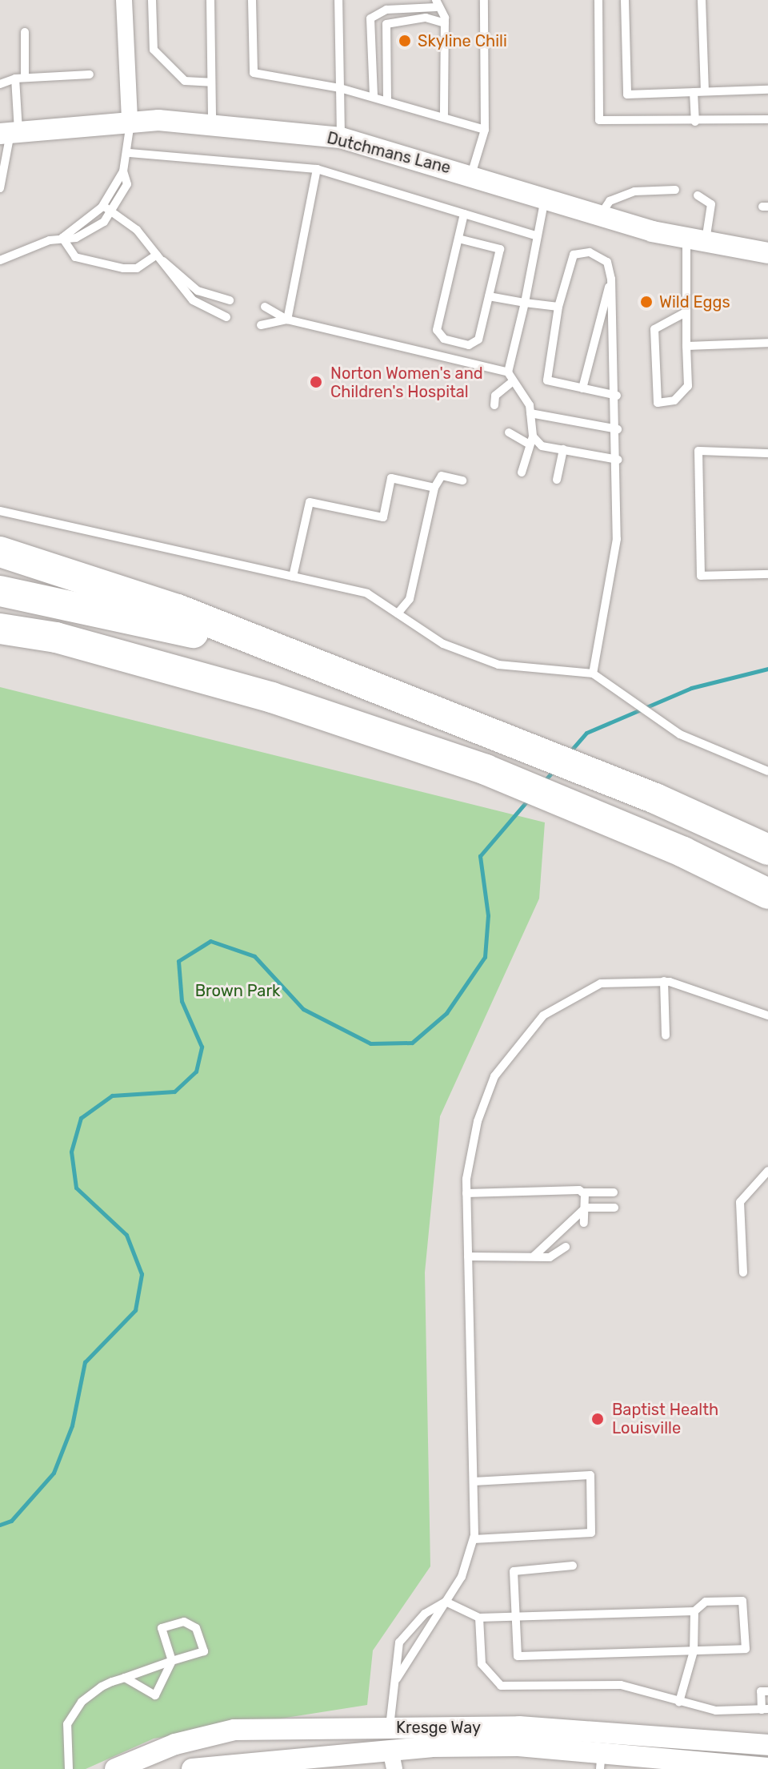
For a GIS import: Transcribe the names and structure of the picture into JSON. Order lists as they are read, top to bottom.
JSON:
{
  "streets": {
    "street": ["Dutchmans Lane", "Kresge Way"]
  },
  "parks": ["Brown Park"],
  "places": [
    "Skyline Chili",
    "Wild Eggs",
    "Norton Women's and Children's Hospital",
    "Baptist Health Louisville"
  ]
}
